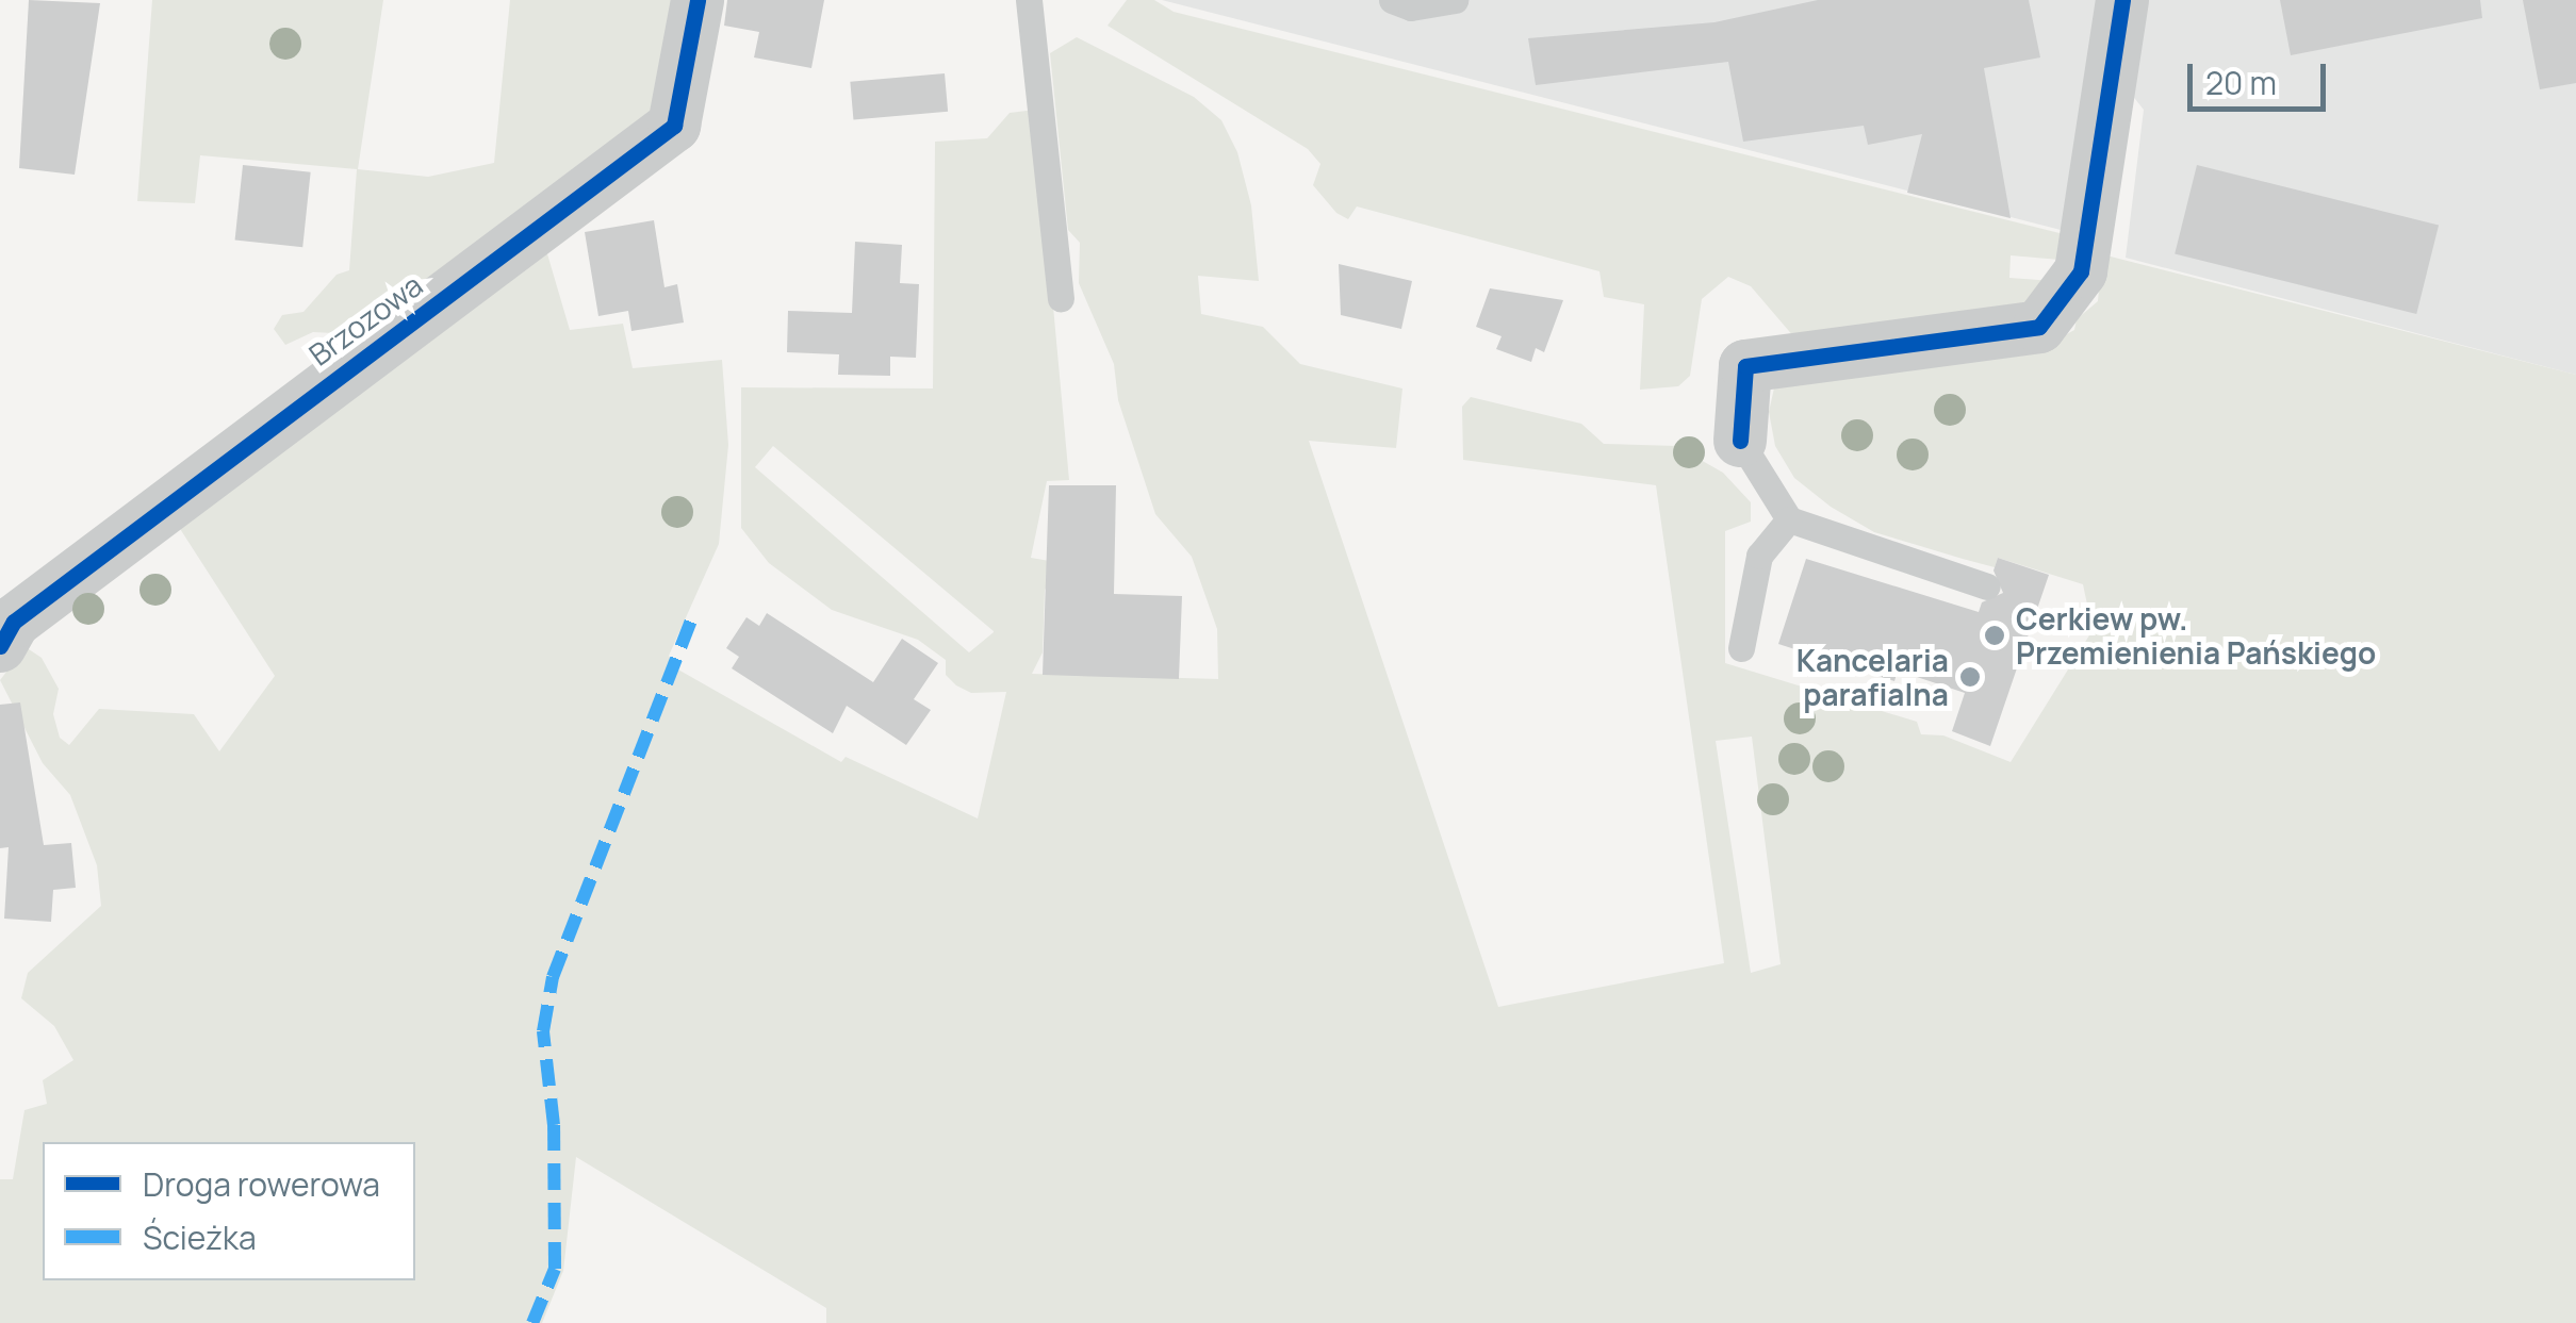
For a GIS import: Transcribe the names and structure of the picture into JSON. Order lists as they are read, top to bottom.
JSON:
{
  "streets": {
    "street": ["Brzozowa"]
  },
  "places": ["Cerkiew pw. Przemienienia Pańskiego", "Kancelaria parafialna"],
  "legend": ["Droga rowerowa", "Ścieżka"],
  "scale_bar": "20 m"
}
